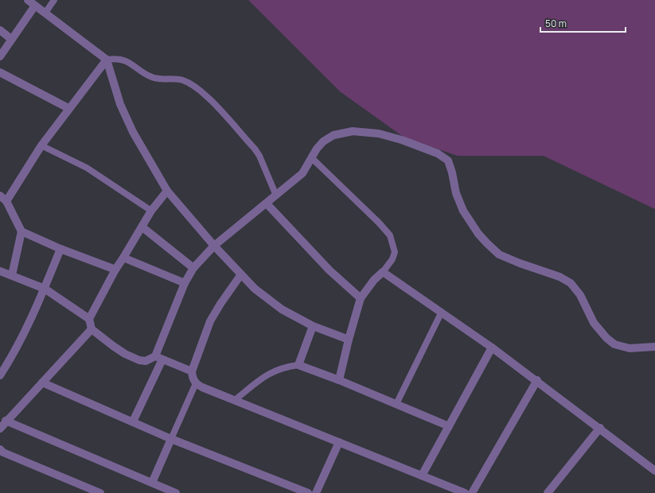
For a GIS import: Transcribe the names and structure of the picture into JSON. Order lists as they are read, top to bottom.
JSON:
{
  "scale_bar": "50 m"
}
